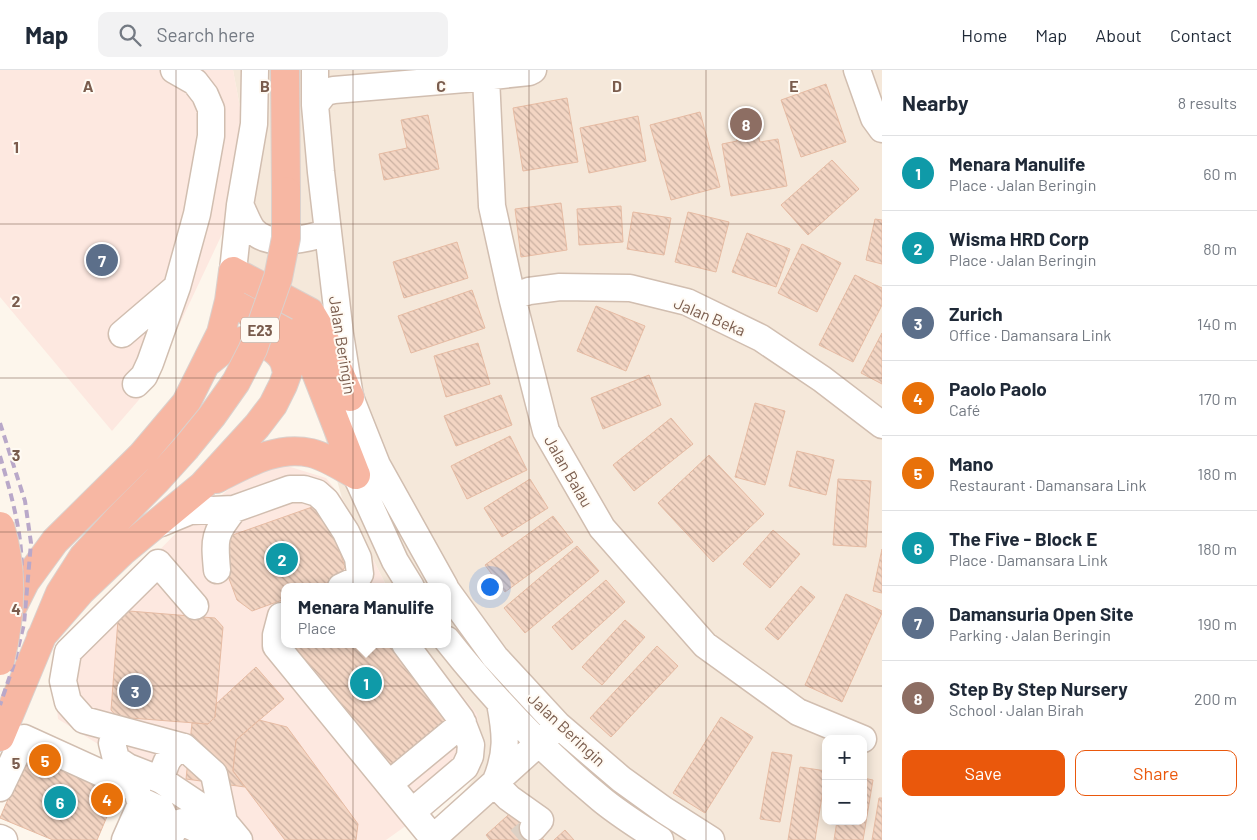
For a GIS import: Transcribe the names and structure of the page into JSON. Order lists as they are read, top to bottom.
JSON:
{
  "streets": {
    "highway": ["E23"],
    "street": ["Jalan Beka", "Jalan Beringin", "Jalan Balau"]
  },
  "crossings": [
    ["Jalan Beka", "Jalan Balau"]
  ],
  "page": {
    "header": "Map",
    "search": "Search here",
    "nav": [
      "Home",
      "Map",
      "About",
      "Contact"
    ],
    "heading": ["Nearby", "8 results"],
    "pins": [
      "8",
      "7",
      "2",
      "1",
      "3",
      "5",
      "4",
      "6"
    ],
    "list": [
      {
        "mark": "1",
        "name": "Menara Manulife",
        "note": "Place · Jalan Beringin",
        "value": "60 m"
      },
      {
        "mark": "2",
        "name": "Wisma HRD Corp",
        "note": "Place · Jalan Beringin",
        "value": "80 m"
      },
      {
        "mark": "3",
        "name": "Zurich",
        "note": "Office · Damansara Link",
        "value": "140 m"
      },
      {
        "mark": "4",
        "name": "Paolo Paolo",
        "note": "Café",
        "value": "170 m"
      },
      {
        "mark": "5",
        "name": "Mano",
        "note": "Restaurant · Damansara Link",
        "value": "180 m"
      },
      {
        "mark": "6",
        "name": "The Five - Block E",
        "note": "Place · Damansara Link",
        "value": "180 m"
      },
      {
        "mark": "7",
        "name": "Damansuria Open Site",
        "note": "Parking · Jalan Beringin",
        "value": "190 m"
      },
      {
        "mark": "8",
        "name": "Step By Step Nursery",
        "note": "School · Jalan Birah",
        "value": "200 m"
      }
    ],
    "popup": ["Menara Manulife", "Place"],
    "map_buttons": ["+", "−"],
    "buttons": ["Save", "Share"]
  },
  "grid": {
    "columns": [
      "A",
      "B",
      "C",
      "D",
      "E"
    ],
    "rows": [
      "1",
      "2",
      "3",
      "4",
      "5"
    ]
  }
}
